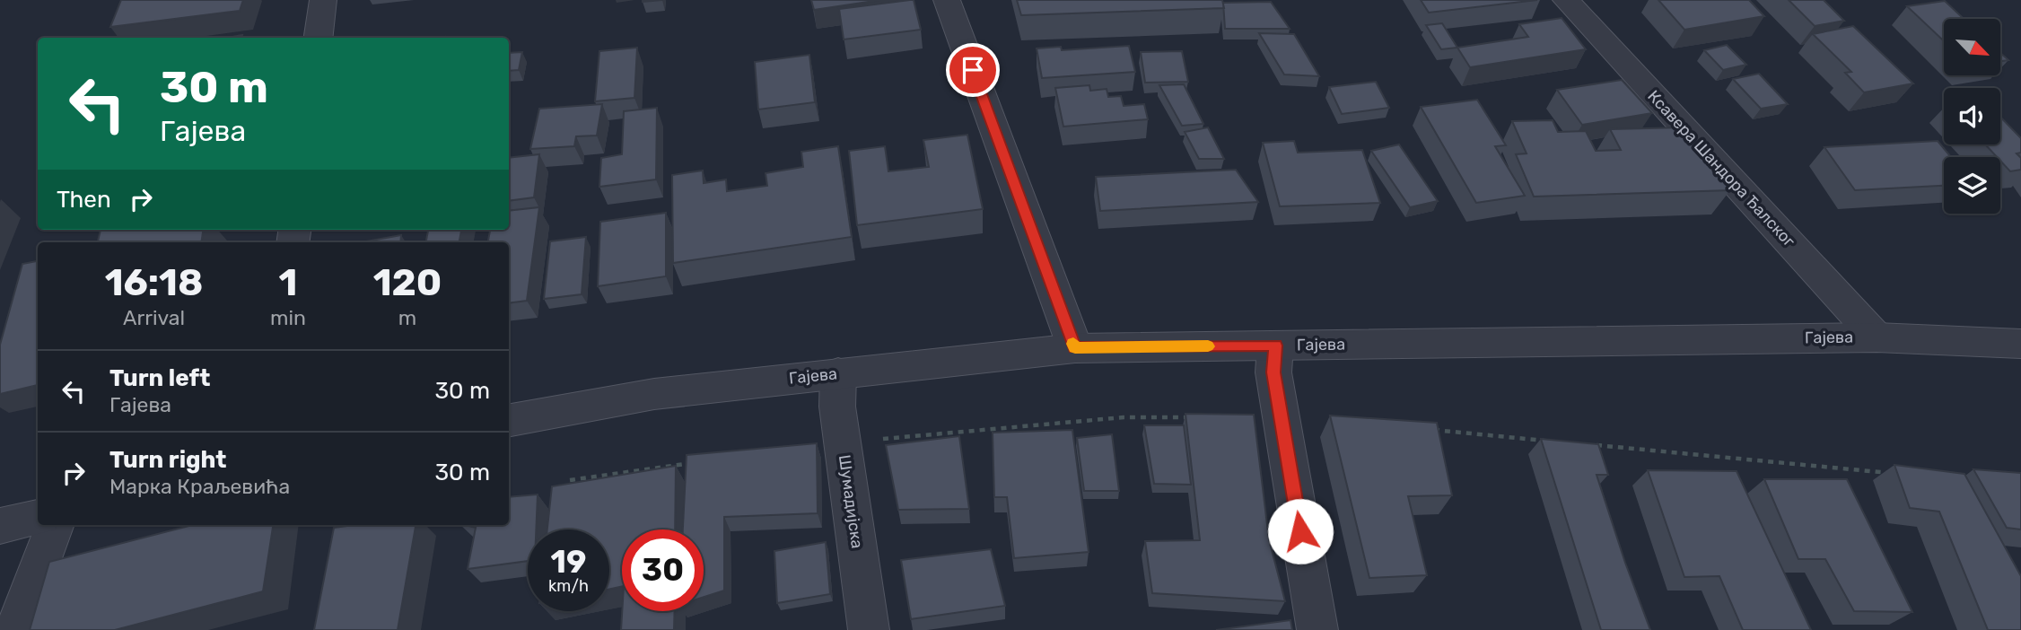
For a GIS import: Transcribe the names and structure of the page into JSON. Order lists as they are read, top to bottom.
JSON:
{
  "streets": {
    "street": ["Ксавера Шандора Ђалског", "Гајева", "Шумадијска"]
  },
  "crossings": [
    ["Ксавера Шандора Ђалског", "Гајева"],
    ["Гајева", "Шумадијска"]
  ],
  "north": "bottom right",
  "page": {
    "turn": ["30 m", "Гајева"],
    "then": "Then",
    "eta": [
      "16:18",
      "Arrival",
      "1",
      "min",
      "120",
      "m"
    ],
    "list": [
      {
        "name": "Turn left",
        "note": "Гајева",
        "value": "30 m"
      },
      {
        "name": "Turn right",
        "note": "Марка Краљевића",
        "value": "30 m"
      }
    ],
    "speed": "19 km/h",
    "limit": "30"
  }
}
